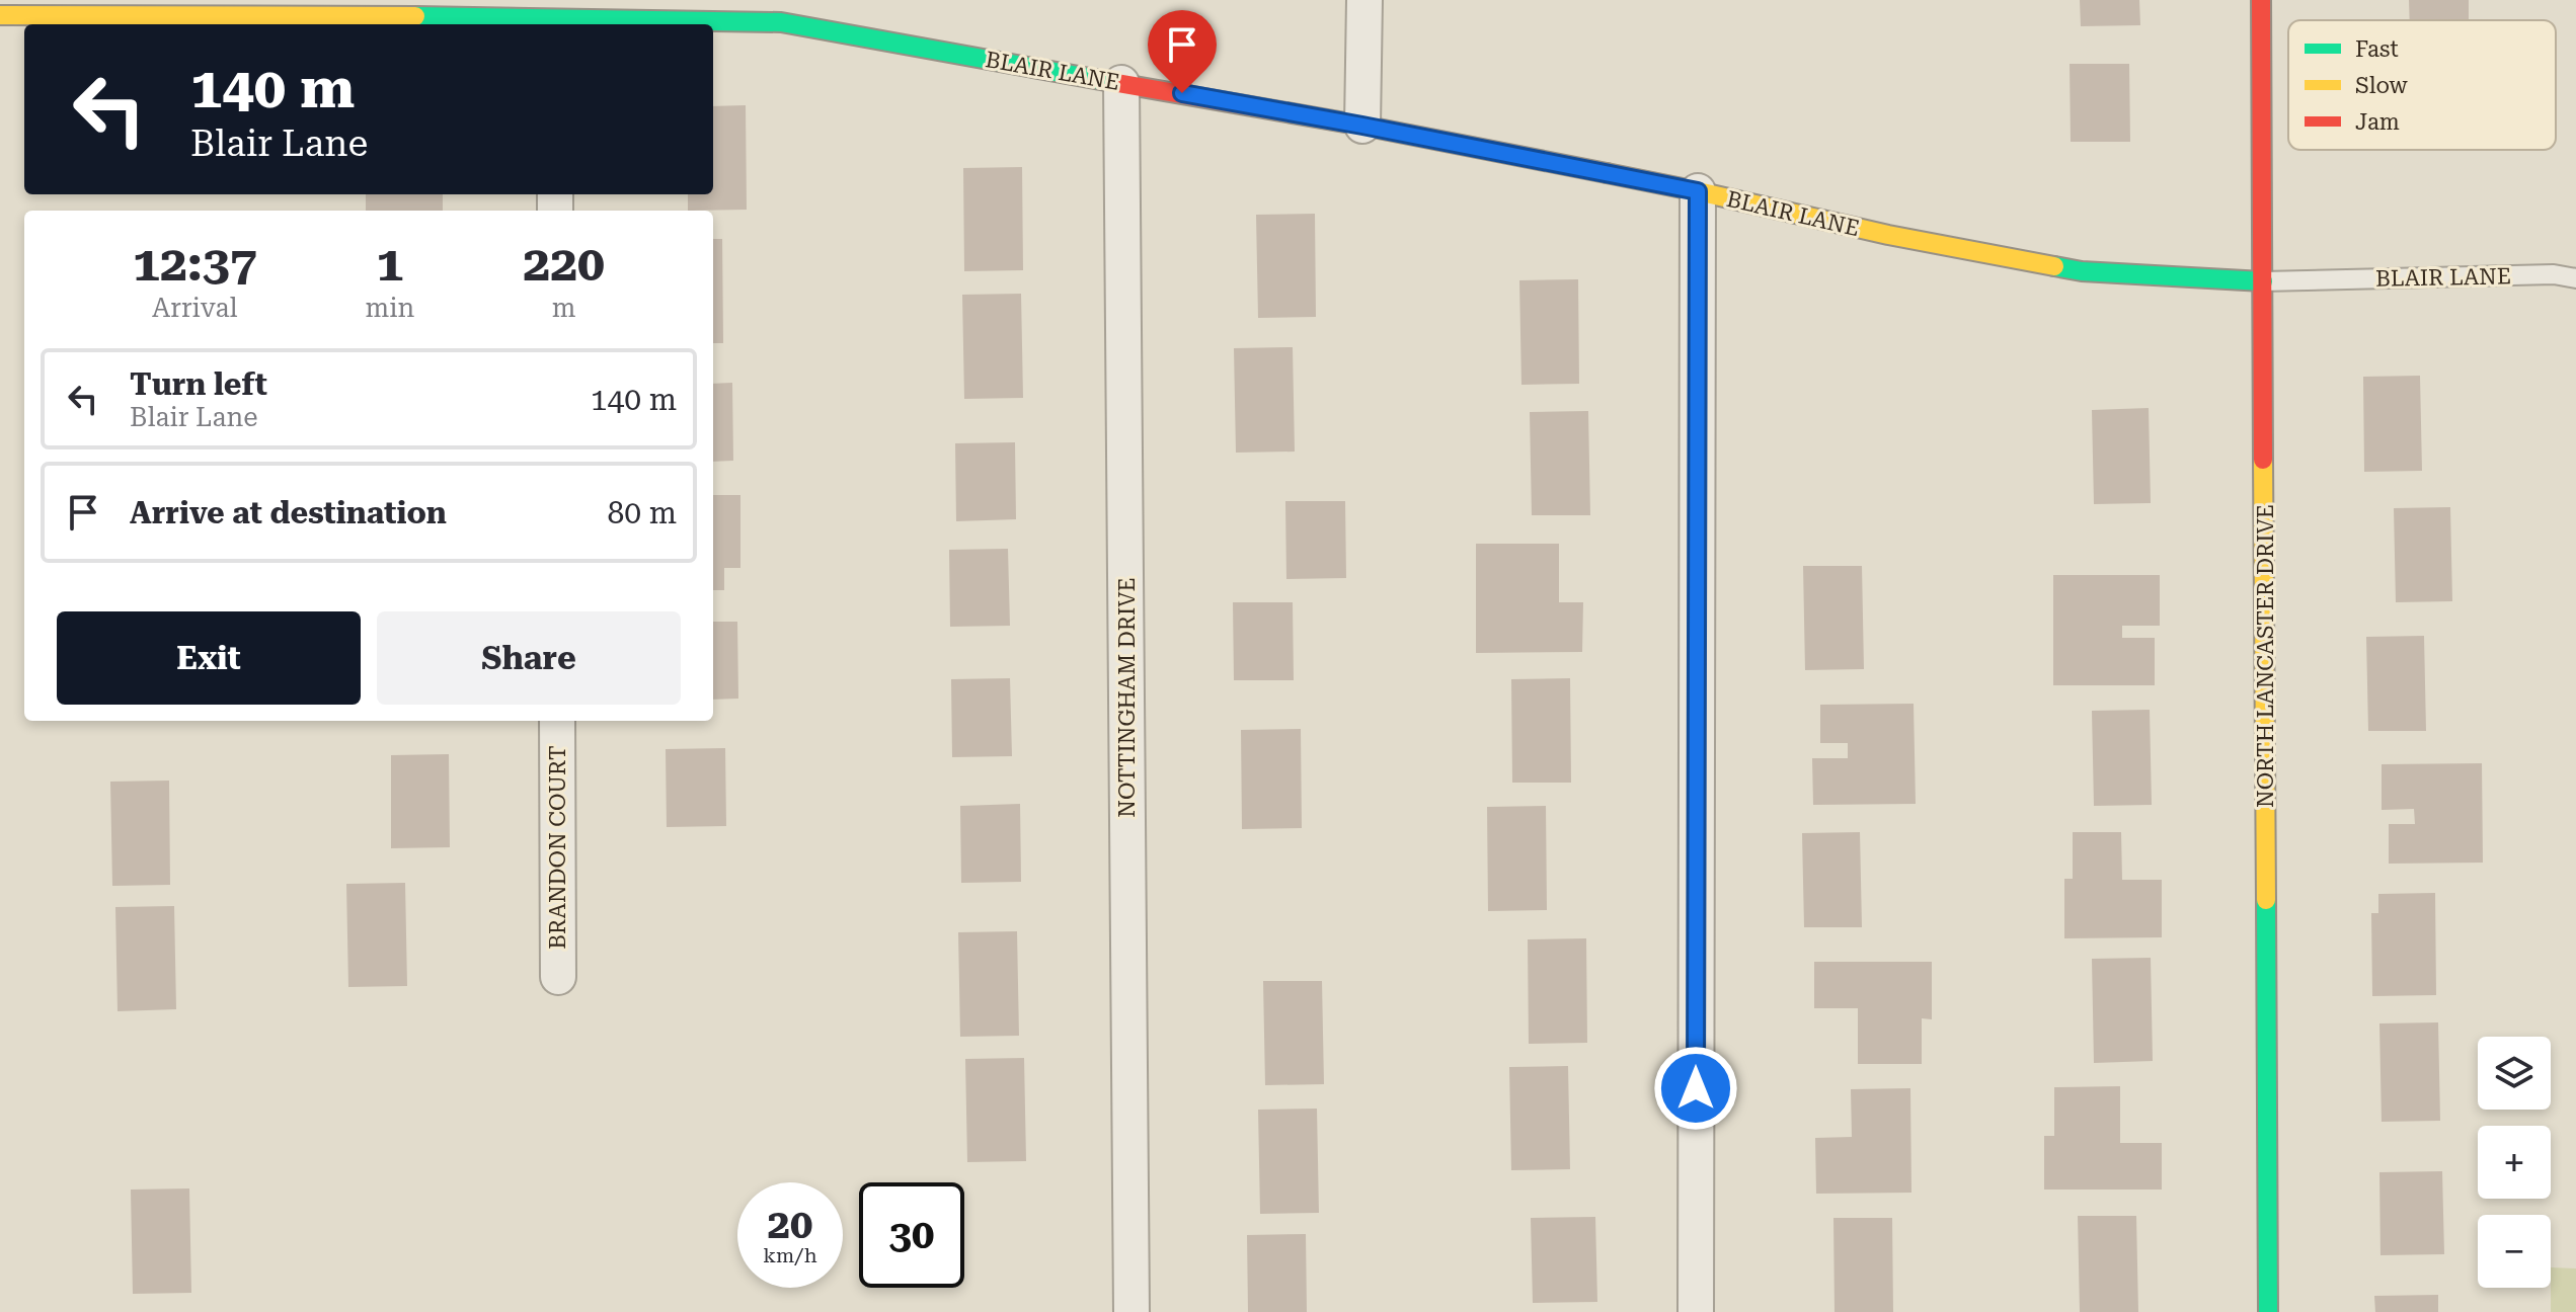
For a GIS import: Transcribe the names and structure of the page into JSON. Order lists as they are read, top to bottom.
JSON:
{
  "streets": {
    "street": [
      "BLAIR LANE",
      "NORTH LANCASTER DRIVE",
      "NOTTINGHAM DRIVE",
      "BRANDON COURT"
    ]
  },
  "crossings": [
    ["BLAIR LANE", "NORTH LANCASTER DRIVE"],
    ["BLAIR LANE", "NOTTINGHAM DRIVE"]
  ],
  "legend": ["Fast", "Slow", "Jam"],
  "page": {
    "turn": ["140 m", "Blair Lane"],
    "eta": [
      "12:37",
      "Arrival",
      "1",
      "min",
      "220",
      "m"
    ],
    "list": [
      {
        "name": "Turn left",
        "note": "Blair Lane",
        "value": "140 m"
      },
      {
        "name": "Arrive at destination",
        "value": "80 m"
      }
    ],
    "buttons": ["Exit", "Share"],
    "map_buttons": ["+", "−"],
    "speed": "20 km/h",
    "limit": "30"
  }
}
